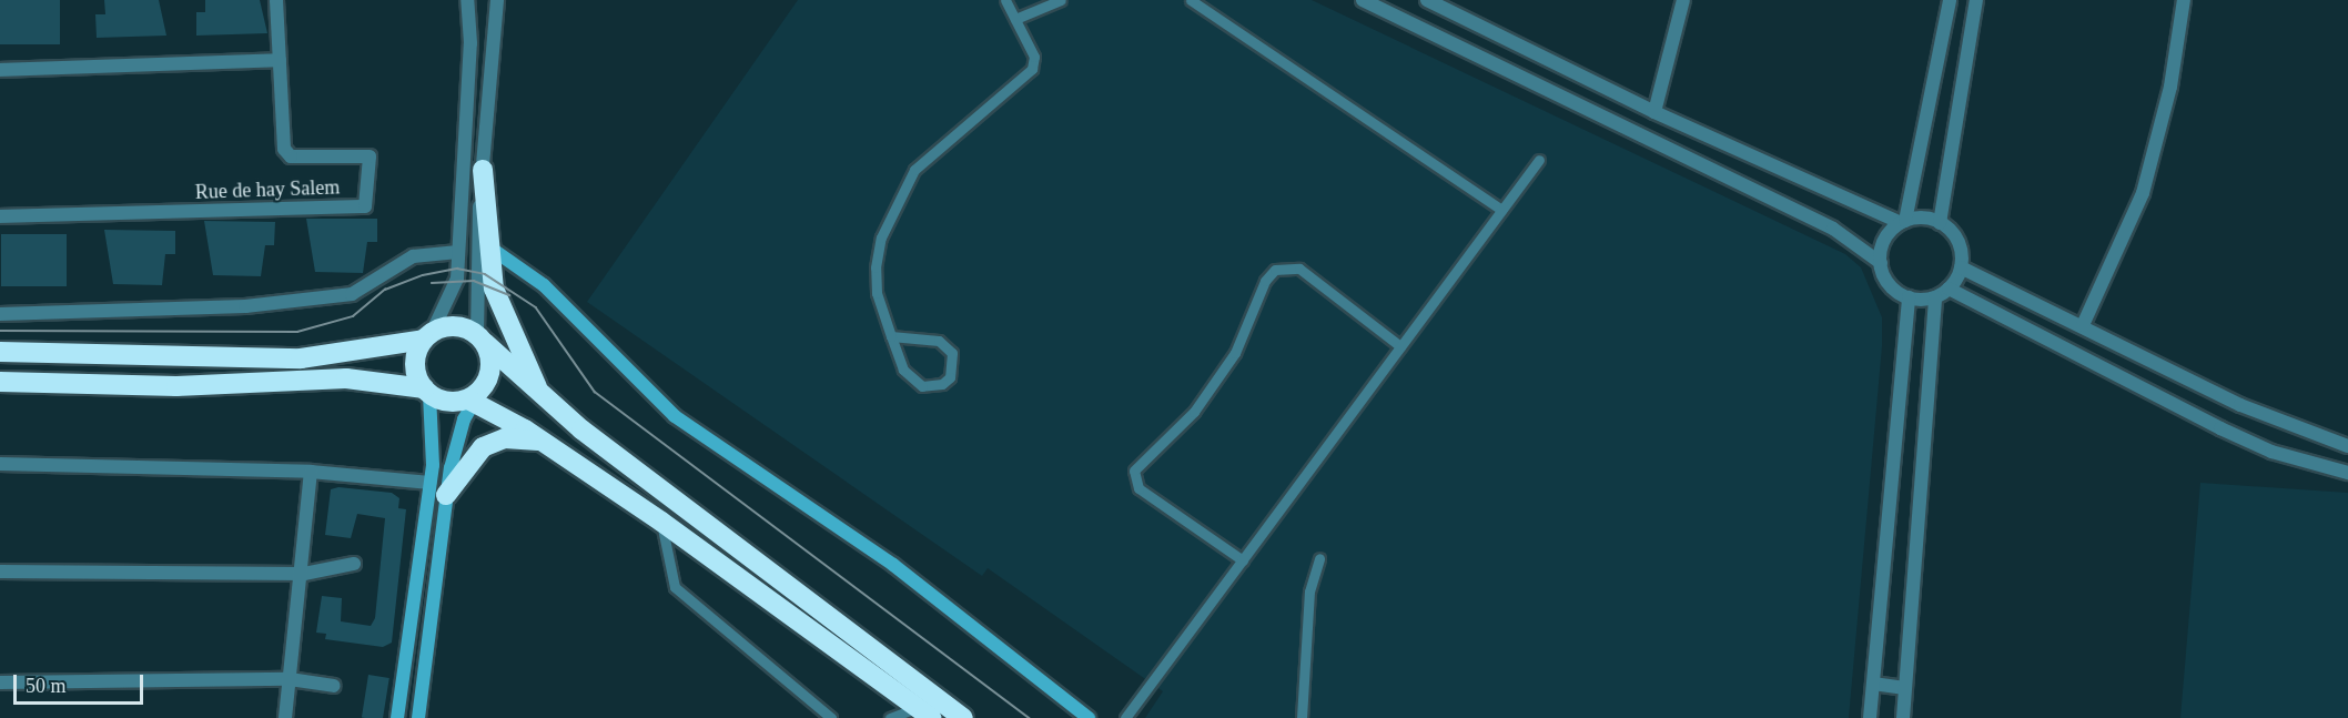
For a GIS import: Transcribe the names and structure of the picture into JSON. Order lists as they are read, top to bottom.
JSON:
{
  "streets": {
    "street": ["Rue de hay Salem"]
  },
  "scale_bar": "50 m"
}
